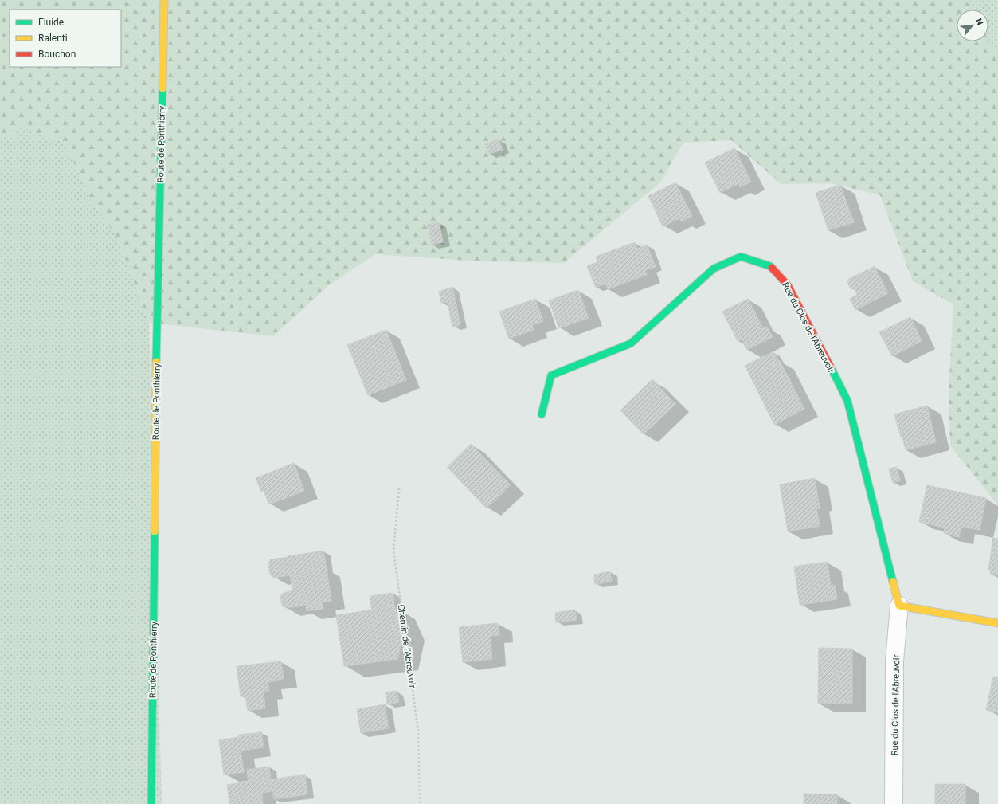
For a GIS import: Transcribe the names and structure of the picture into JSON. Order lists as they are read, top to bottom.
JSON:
{
  "streets": {
    "main road": ["Route de Ponthierry", "Rue du Clos de l'Abreuvoir"],
    "path": ["Chemin de l'Abreuvoir"]
  },
  "legend": ["Fluide", "Ralenti", "Bouchon"],
  "north": "top right"
}
